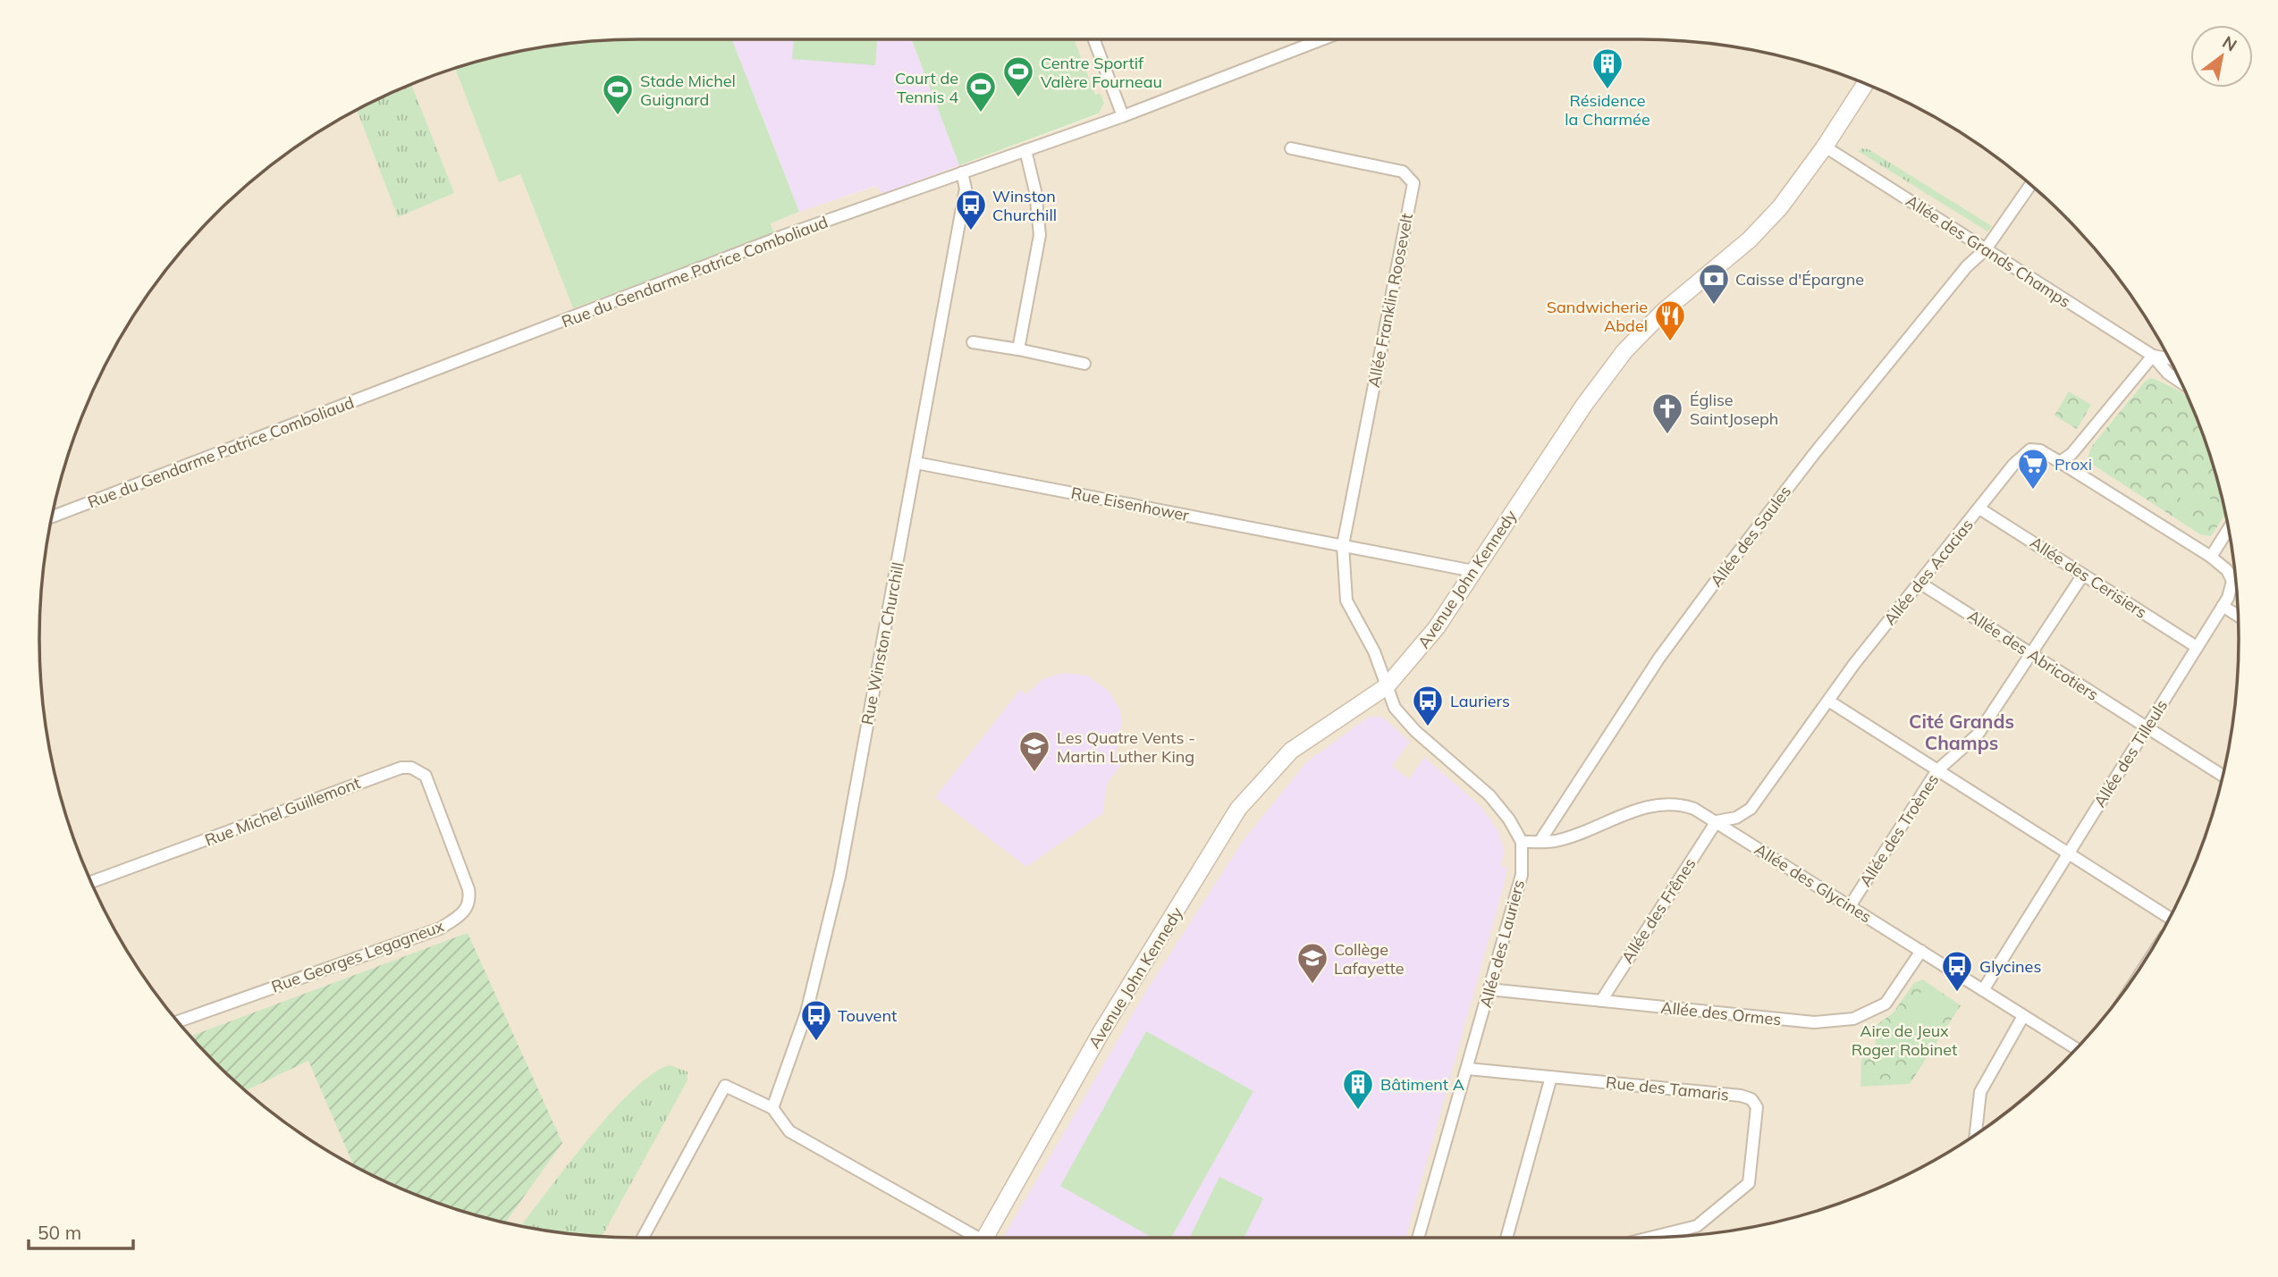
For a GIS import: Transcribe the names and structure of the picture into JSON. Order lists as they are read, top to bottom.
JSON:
{
  "streets": {
    "main road": ["Avenue John Kennedy"],
    "street": [
      "Allée des Grands Champs",
      "Rue du Gendarme Patrice Comboliaud",
      "Allée Franklin Roosevelt",
      "Rue Eisenhower",
      "Allée des Saules",
      "Allée des Acacias",
      "Allée des Cerisiers",
      "Rue Winston Churchill",
      "Allée des Abricotiers",
      "Allée des Tilleuls",
      "Rue Michel Guillemont",
      "Allée des Troènes",
      "Allée des Glycines",
      "Allée des Frênes",
      "Allée des Lauriers",
      "Rue Georges Legagneux",
      "Allée des Ormes",
      "Rue des Tamaris"
    ]
  },
  "crossings": [
    ["Allée des Grands Champs", "Allée des Saules"],
    ["Allée des Grands Champs", "Avenue John Kennedy"],
    ["Rue du Gendarme Patrice Comboliaud", "Rue Winston Churchill"],
    ["Allée Franklin Roosevelt", "Rue Eisenhower"],
    ["Rue Eisenhower", "Avenue John Kennedy"],
    ["Rue Eisenhower", "Rue Winston Churchill"],
    ["Allée des Saules", "Allée des Glycines"],
    ["Allée des Acacias", "Allée des Cerisiers"],
    ["Allée des Acacias", "Allée des Abricotiers"],
    ["Allée des Acacias", "Allée des Glycines"],
    ["Allée des Acacias", "Allée des Frênes"],
    ["Allée des Cerisiers", "Allée des Tilleuls"],
    ["Allée des Cerisiers", "Allée des Troènes"],
    ["Allée des Abricotiers", "Allée des Tilleuls"],
    ["Allée des Abricotiers", "Allée des Troènes"],
    ["Allée des Tilleuls", "Allée des Glycines"],
    ["Rue Michel Guillemont", "Rue Georges Legagneux"],
    ["Allée des Troènes", "Allée des Glycines"],
    ["Allée des Glycines", "Allée des Frênes"],
    ["Allée des Glycines", "Allée des Lauriers"],
    ["Allée des Glycines", "Allée des Ormes"],
    ["Allée des Frênes", "Allée des Ormes"],
    ["Allée des Lauriers", "Allée des Ormes"],
    ["Allée des Lauriers", "Rue des Tamaris"]
  ],
  "districts": ["Cité Grands Champs"],
  "parks": ["Aire de Jeux Roger Robinet"],
  "places": {
    "building": ["Résidence la Charmée", "Bâtiment A"],
    "sports": ["Centre Sportif Valère Fourneau", "Court de Tennis 4", "Stade Michel Guignard"],
    "bus stop": [
      "Winston Churchill",
      "Lauriers",
      "Glycines",
      "Touvent"
    ],
    "bank": ["Caisse d'Épargne"],
    "restaurant": ["Sandwicherie Abdel"],
    "church": ["Église SaintJoseph"],
    "supermarket": ["Proxi"],
    "school or university": ["Les Quatre Vents - Martin Luther King", "Collège Lafayette"]
  },
  "scale_bar": "50 m",
  "north": "top right"
}
